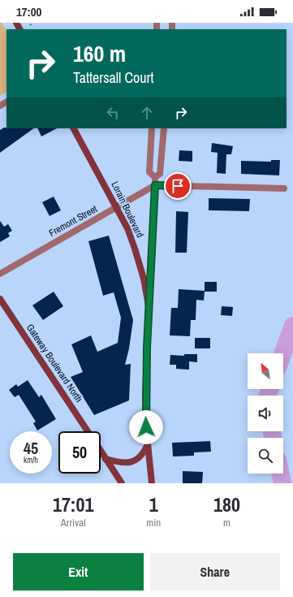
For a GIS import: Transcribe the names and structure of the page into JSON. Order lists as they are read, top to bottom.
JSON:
{
  "streets": {
    "main road": ["Lorain Boulevard", "Gateway Boulevard North"],
    "street": ["Fremont Street"]
  },
  "crossings": [
    ["Lorain Boulevard", "Fremont Street"]
  ],
  "north": "top left",
  "page": {
    "status": "17:00",
    "turn": ["160 m", "Tattersall Court"],
    "speed": "45 km/h",
    "limit": "50",
    "eta": [
      "17:01",
      "Arrival",
      "1",
      "min",
      "180",
      "m"
    ],
    "buttons": ["Exit", "Share"]
  }
}
